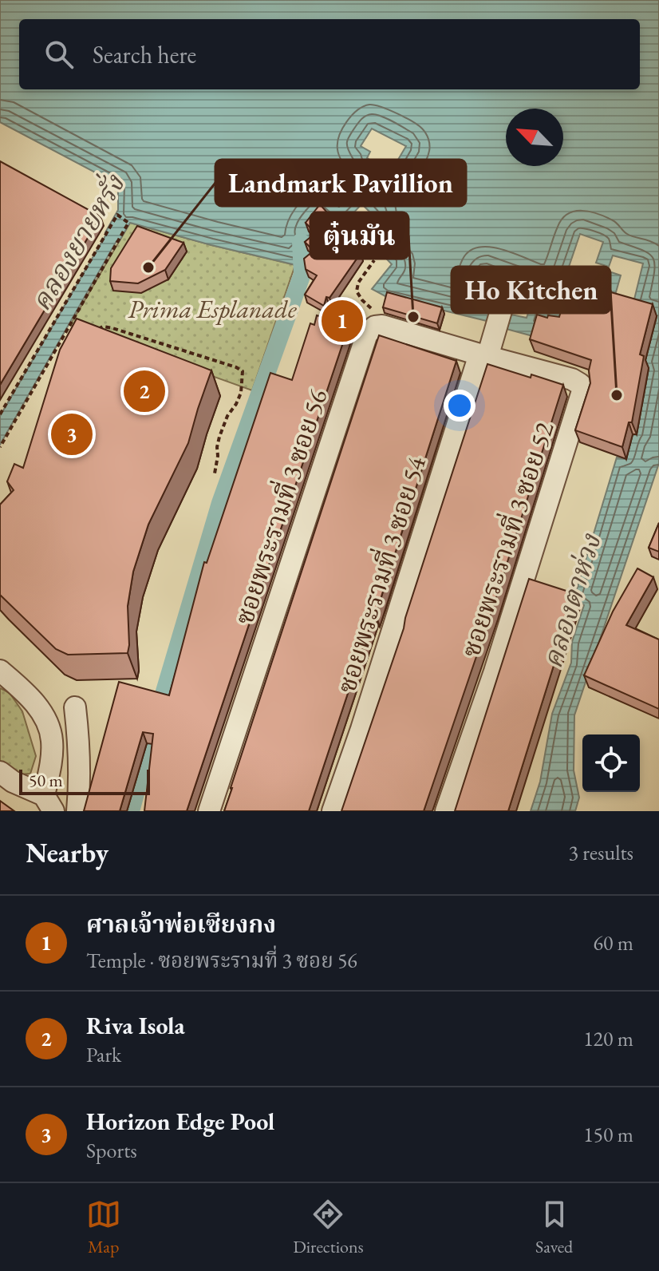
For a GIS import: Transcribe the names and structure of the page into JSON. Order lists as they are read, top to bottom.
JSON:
{
  "streets": {
    "street": ["ซอยพระรามที่ 3 ซอย 56", "ซอยพระรามที่ 3 ซอย 52", "ซอยพระรามที่ 3 ซอย 54"]
  },
  "crossings": [
    ["ซอยพระรามที่ 3 ซอย 52", "ซอยพระรามที่ 3 ซอย 54"]
  ],
  "water": ["คลองยายหรั่ง", "คลองตาห่วง"],
  "parks": ["Prima Esplanade"],
  "places": ["Landmark Pavillion", "ตุ๋นมัน", "Ho Kitchen"],
  "scale_bar": "50 m",
  "north": "top left",
  "page": {
    "search": "Search here",
    "pins": ["1", "2", "3"],
    "scale": "50 m",
    "heading": ["Nearby", "3 results"],
    "list": [
      {
        "mark": "1",
        "name": "ศาลเจ้าพ่อเซียงกง",
        "note": "Temple · ซอยพระรามที่ 3 ซอย 56",
        "value": "60 m"
      },
      {
        "mark": "2",
        "name": "Riva Isola",
        "note": "Park",
        "value": "120 m"
      },
      {
        "mark": "3",
        "name": "Horizon Edge Pool",
        "note": "Sports",
        "value": "150 m"
      }
    ],
    "nav": ["Map", "Directions", "Saved"]
  }
}
